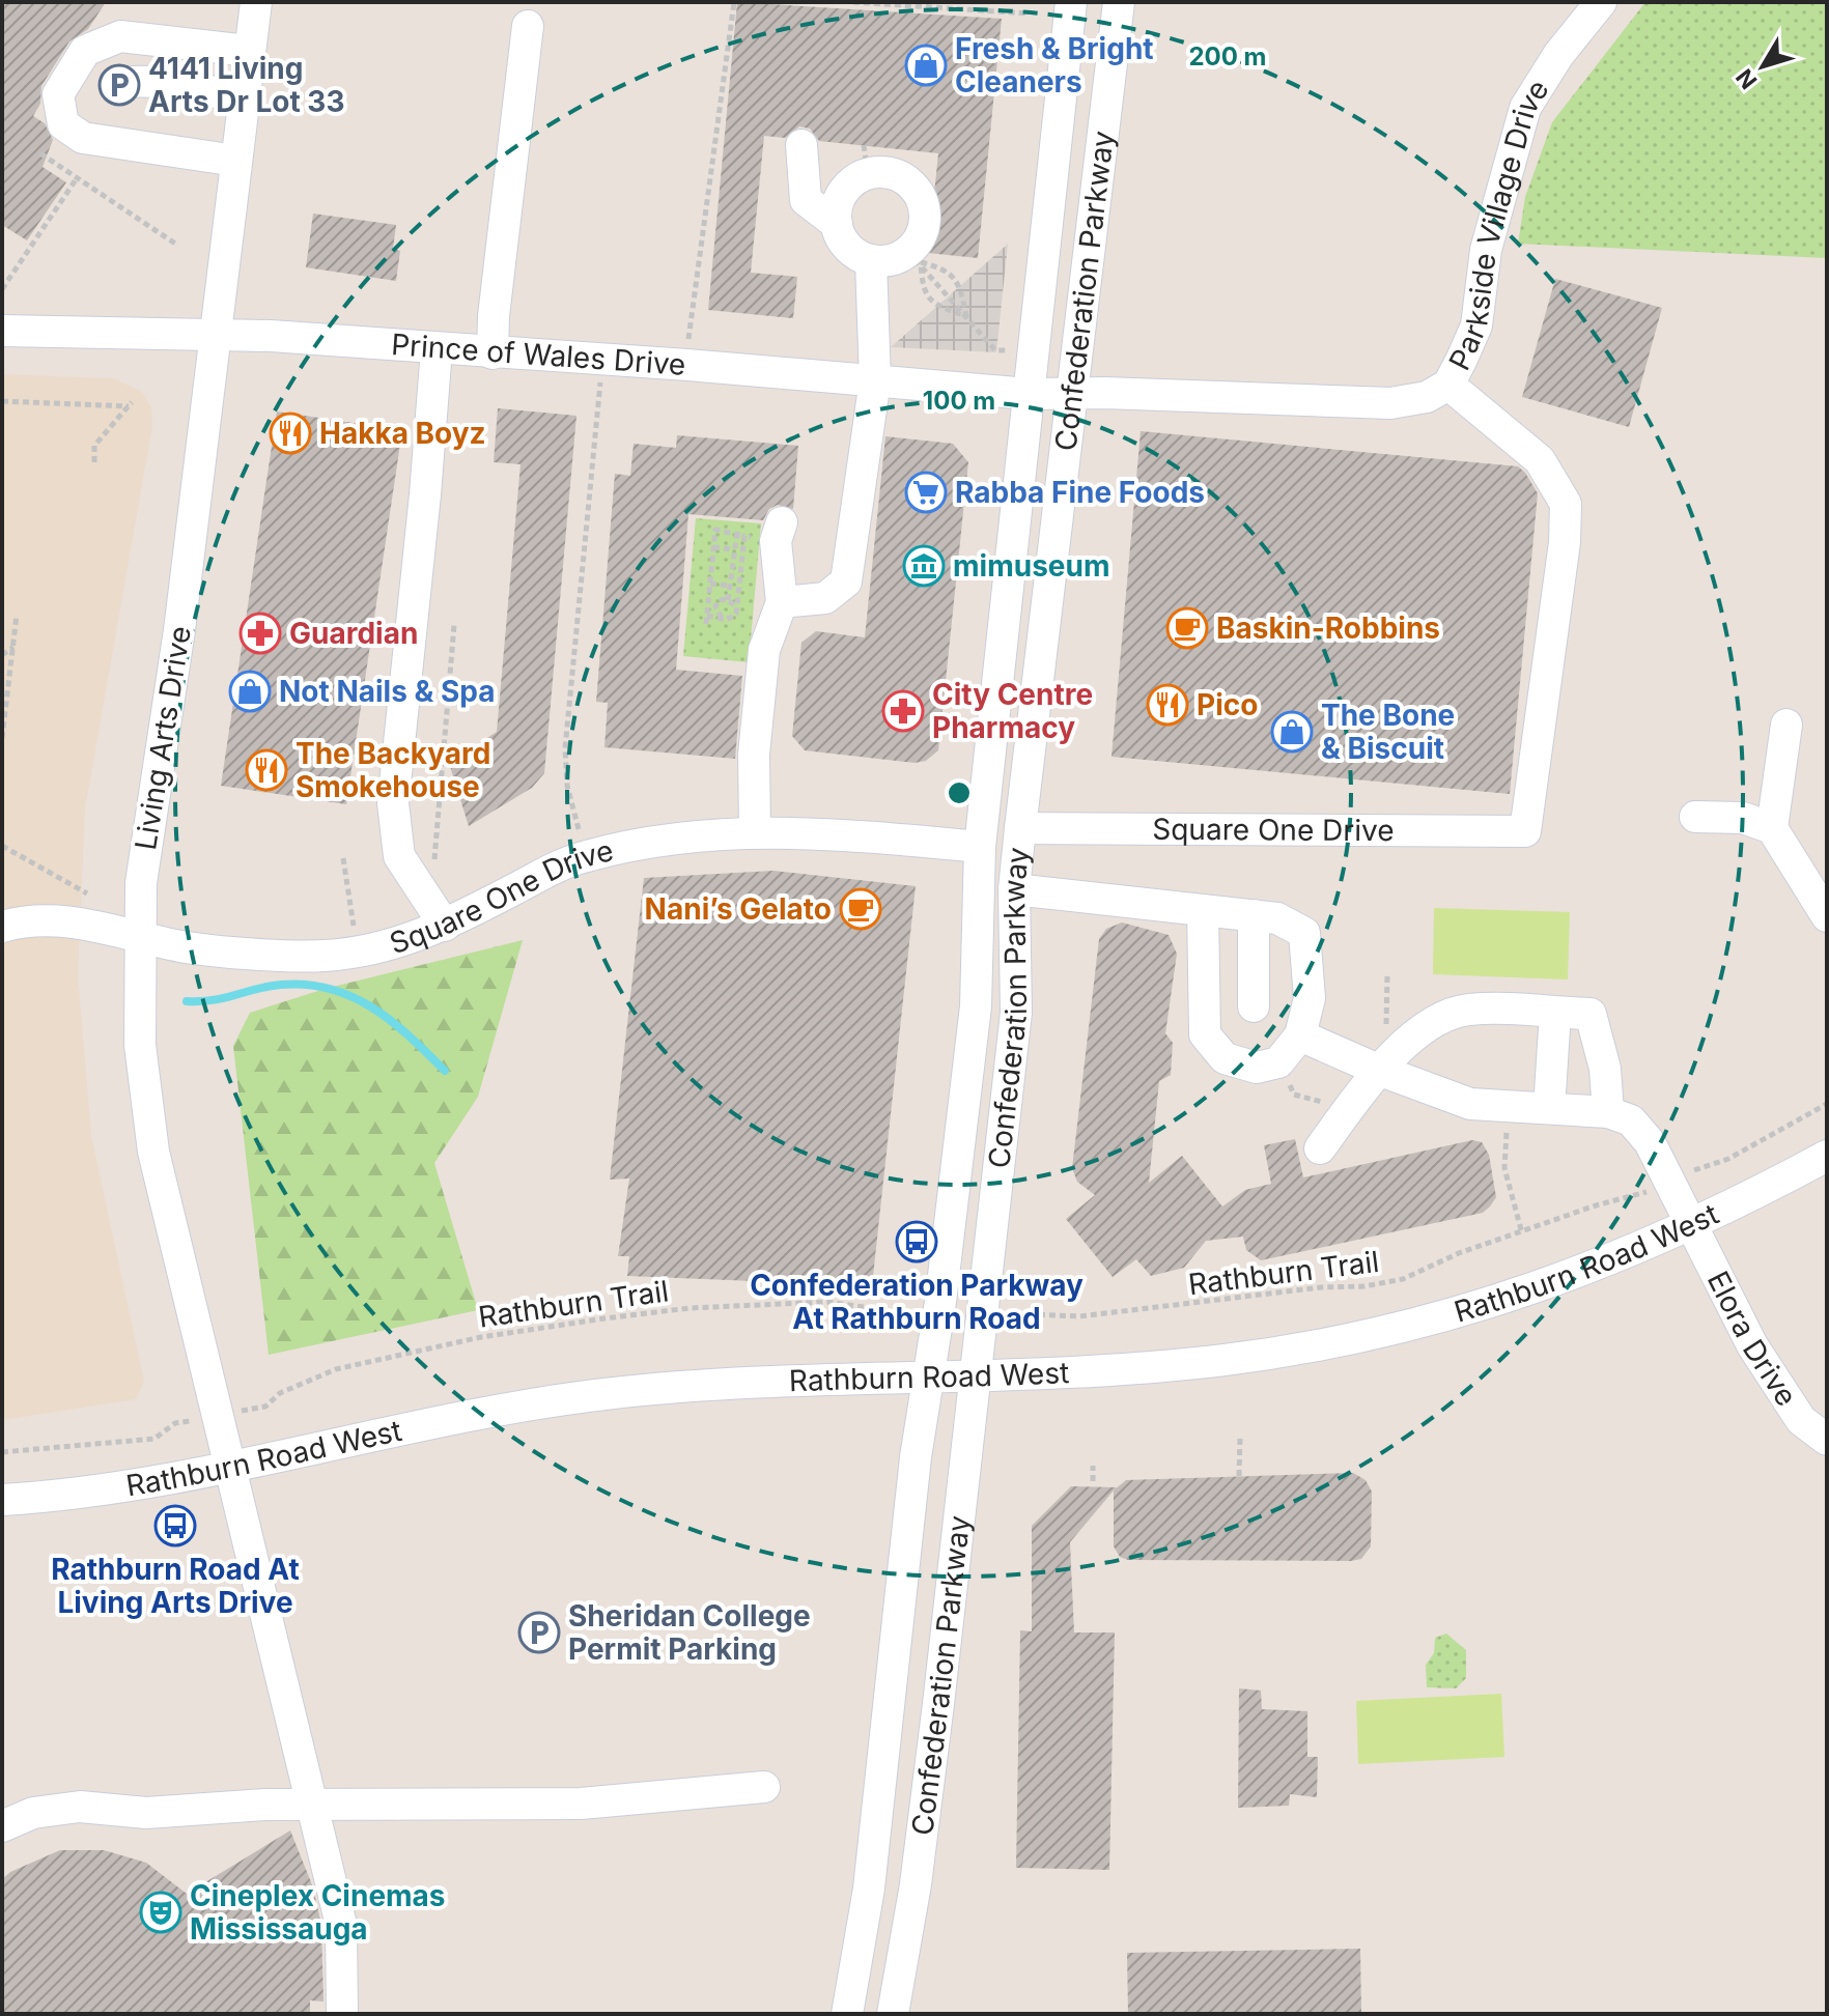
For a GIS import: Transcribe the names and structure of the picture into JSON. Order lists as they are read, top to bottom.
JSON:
{
  "streets": {
    "street": [
      "Parkside Village Drive",
      "Confederation Parkway",
      "Prince of Wales Drive",
      "Living Arts Drive",
      "Square One Drive",
      "Rathburn Road West",
      "Elora Drive"
    ],
    "path": ["Rathburn Trail"]
  },
  "crossings": [
    ["Parkside Village Drive", "Confederation Parkway"],
    ["Parkside Village Drive", "Prince of Wales Drive"],
    ["Parkside Village Drive", "Square One Drive"],
    ["Confederation Parkway", "Prince of Wales Drive"],
    ["Confederation Parkway", "Square One Drive"],
    ["Confederation Parkway", "Rathburn Road West"],
    ["Prince of Wales Drive", "Living Arts Drive"],
    ["Living Arts Drive", "Square One Drive"],
    ["Living Arts Drive", "Rathburn Road West"],
    ["Rathburn Road West", "Elora Drive"]
  ],
  "places": {
    "shop": ["Fresh & Bright Cleaners", "Not Nails & Spa", "The Bone & Biscuit"],
    "parking": ["4141 Living Arts Dr Lot 33", "Sheridan College Permit Parking"],
    "restaurant": ["Hakka Boyz", "Pico", "The Backyard Smokehouse"],
    "supermarket": ["Rabba Fine Foods"],
    "museum": ["mimuseum"],
    "cafe": ["Baskin-Robbins", "Nani’s Gelato"],
    "pharmacy": ["Guardian", "City Centre Pharmacy"],
    "bus stop": ["Confederation Parkway At Rathburn Road", "Rathburn Road At Living Arts Drive"],
    "theatre": ["Cineplex Cinemas Mississauga"]
  },
  "north": "bottom left",
  "rings": ["200 m", "100 m"]
}
